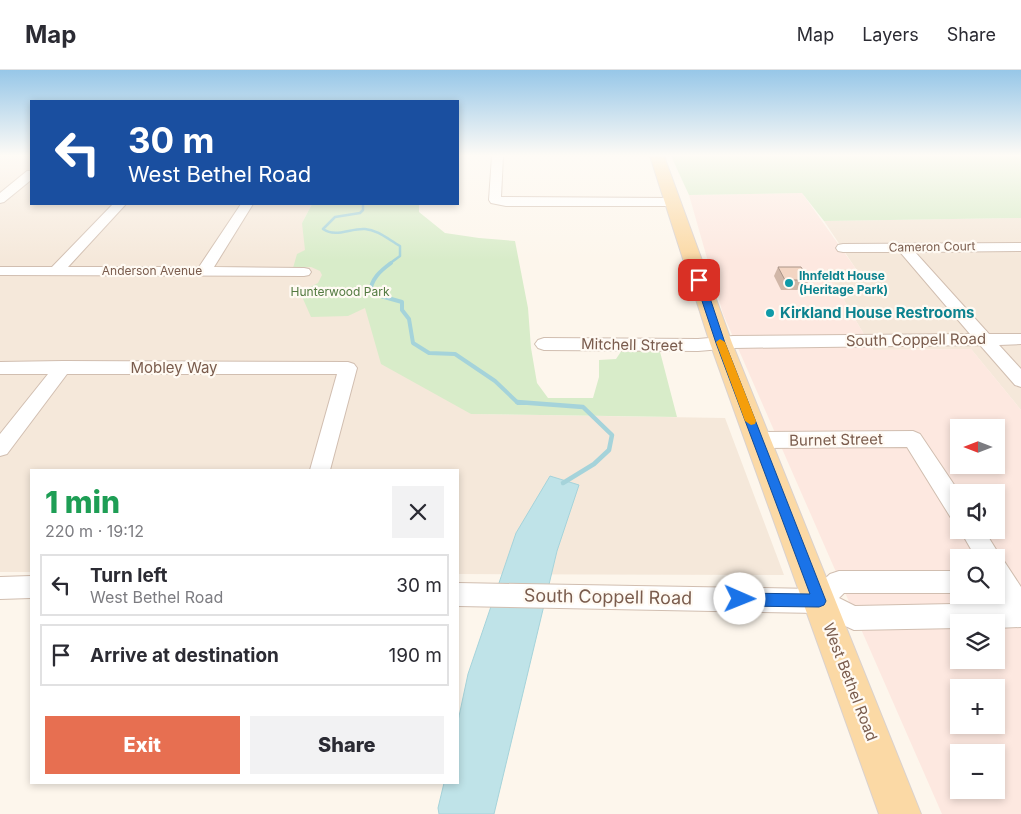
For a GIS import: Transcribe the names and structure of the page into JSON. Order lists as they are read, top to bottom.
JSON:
{
  "streets": {
    "main road": ["West Bethel Road"],
    "street": [
      "Cameron Court",
      "Anderson Avenue",
      "South Coppell Road",
      "Mitchell Street",
      "Mobley Way",
      "Burnet Street"
    ]
  },
  "crossings": [
    ["South Coppell Road", "Mitchell Street"],
    ["South Coppell Road", "West Bethel Road"],
    ["Mitchell Street", "West Bethel Road"],
    ["Burnet Street", "West Bethel Road"]
  ],
  "parks": ["Hunterwood Park"],
  "places": ["Ihnfeldt House (Heritage Park)", "Kirkland House Restrooms"],
  "north": "left",
  "page": {
    "header": "Map",
    "nav": ["Map", "Layers", "Share"],
    "turn": ["30 m", "West Bethel Road"],
    "map_buttons": ["+", "−"],
    "heading": ["1 min", "220 m · 19:12"],
    "list": [
      {
        "name": "Turn left",
        "note": "West Bethel Road",
        "value": "30 m"
      },
      {
        "name": "Arrive at destination",
        "value": "190 m"
      }
    ],
    "buttons": ["Exit", "Share"]
  }
}
